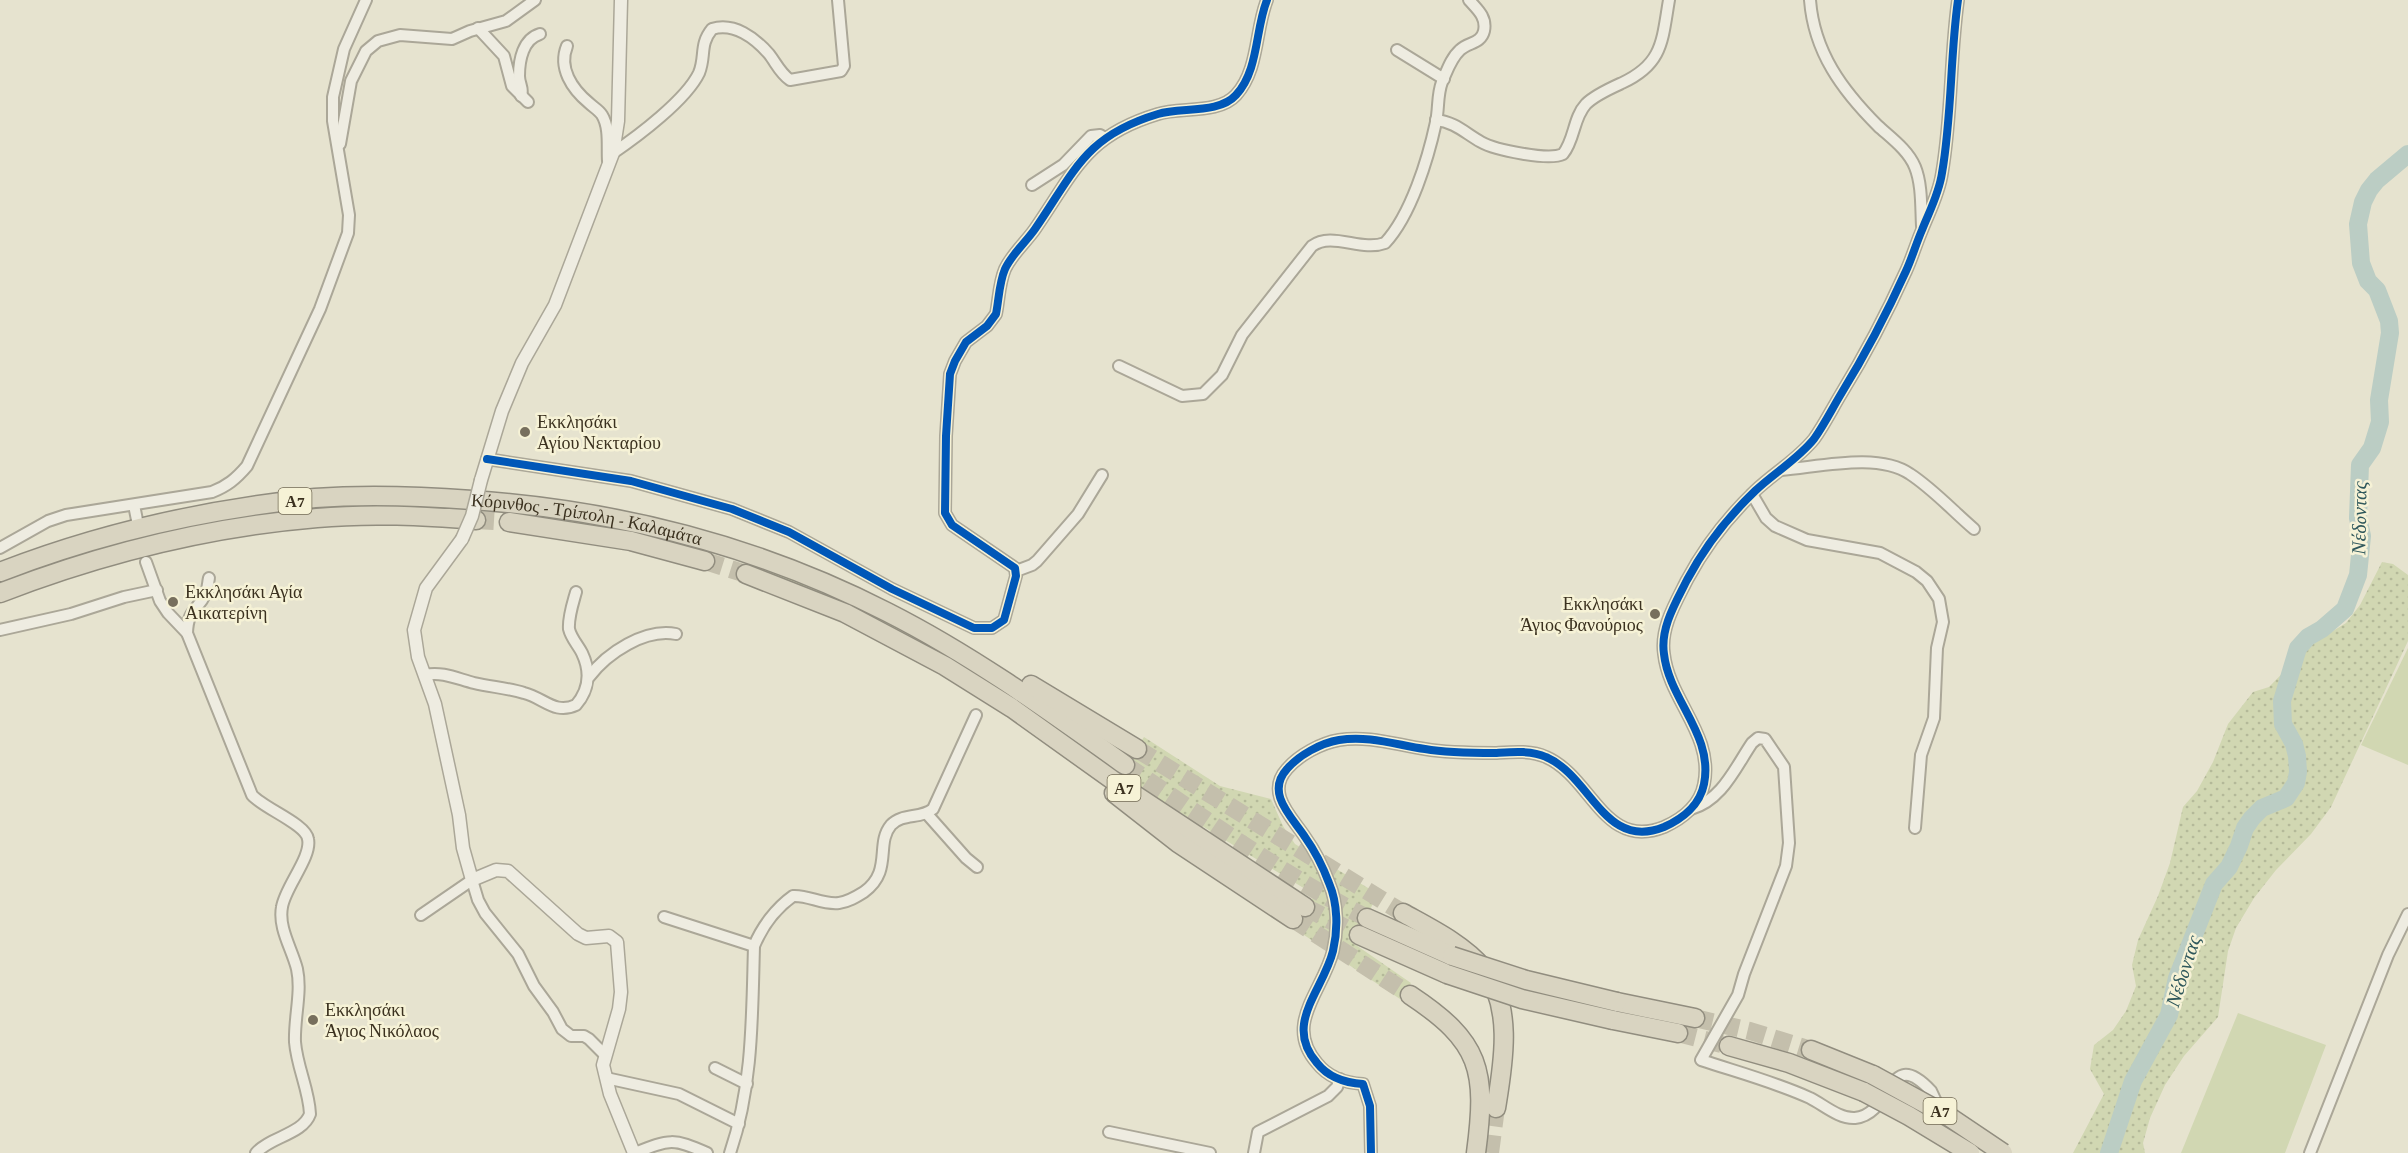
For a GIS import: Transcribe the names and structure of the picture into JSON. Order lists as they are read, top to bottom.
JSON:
{
  "streets": {
    "highway": ["Α7", "Κόρινθος - Τρίπολη - Καλαμάτα"]
  },
  "water": ["Νέδoντας"],
  "places": [
    "Εκκλησάκι Αγίου Νεκταρίου",
    "Εκκλησάκι Αγία Αικατερίνη",
    "Εκκλησάκι Άγιος Φανούριος",
    "Εκκλησάκι Άγιος Νικόλαος"
  ]
}
